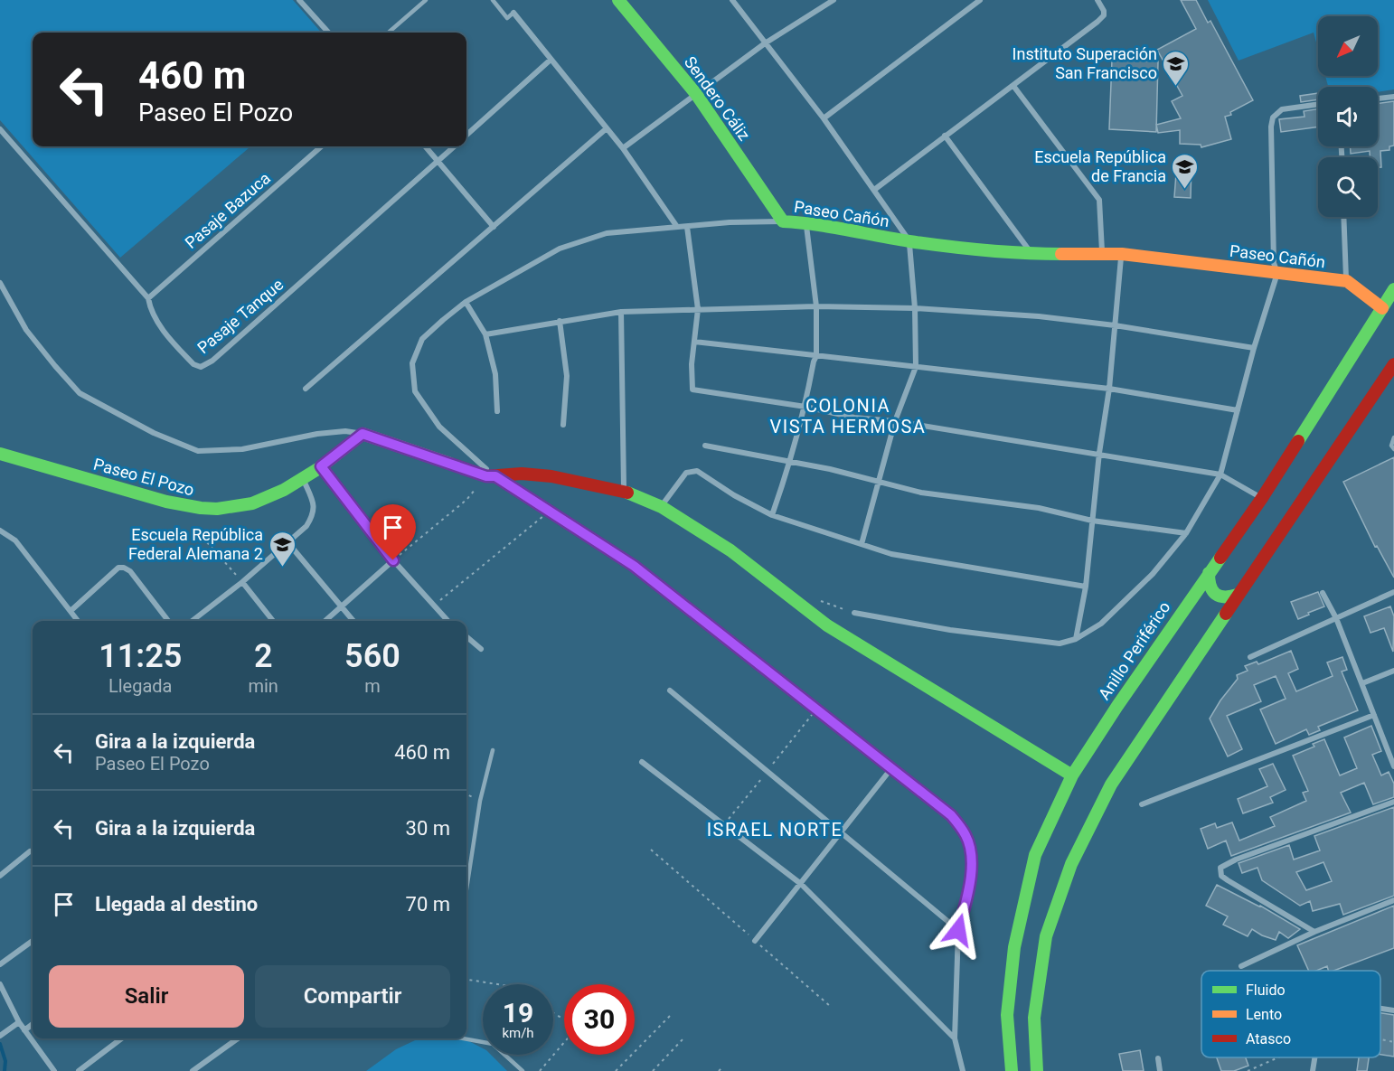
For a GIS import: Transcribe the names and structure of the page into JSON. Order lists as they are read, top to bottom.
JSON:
{
  "streets": {
    "main road": [
      "Sendero Cáliz",
      "Paseo Cañón",
      "Paseo El Pozo",
      "Anillo Periférico"
    ],
    "street": ["Pasaje Bazuca", "Pasaje Tanque"]
  },
  "crossings": [
    ["Sendero Cáliz", "Paseo Cañón"],
    ["Pasaje Bazuca", "Pasaje Tanque"]
  ],
  "districts": ["COLONIA VISTA HERMOSA", "ISRAEL NORTE"],
  "places": {
    "school or university": ["Instituto Superación San Francisco", "Escuela República de Francia", "Escuela República Federal Alemana 2"]
  },
  "legend": ["Fluido", "Lento", "Atasco"],
  "north": "bottom left",
  "page": {
    "turn": ["460 m", "Paseo El Pozo"],
    "eta": [
      "11:25",
      "Llegada",
      "2",
      "min",
      "560",
      "m"
    ],
    "list": [
      {
        "name": "Gira a la izquierda",
        "note": "Paseo El Pozo",
        "value": "460 m"
      },
      {
        "name": "Gira a la izquierda",
        "value": "30 m"
      },
      {
        "name": "Llegada al destino",
        "value": "70 m"
      }
    ],
    "buttons": ["Salir", "Compartir"],
    "speed": "19 km/h",
    "limit": "30"
  }
}
